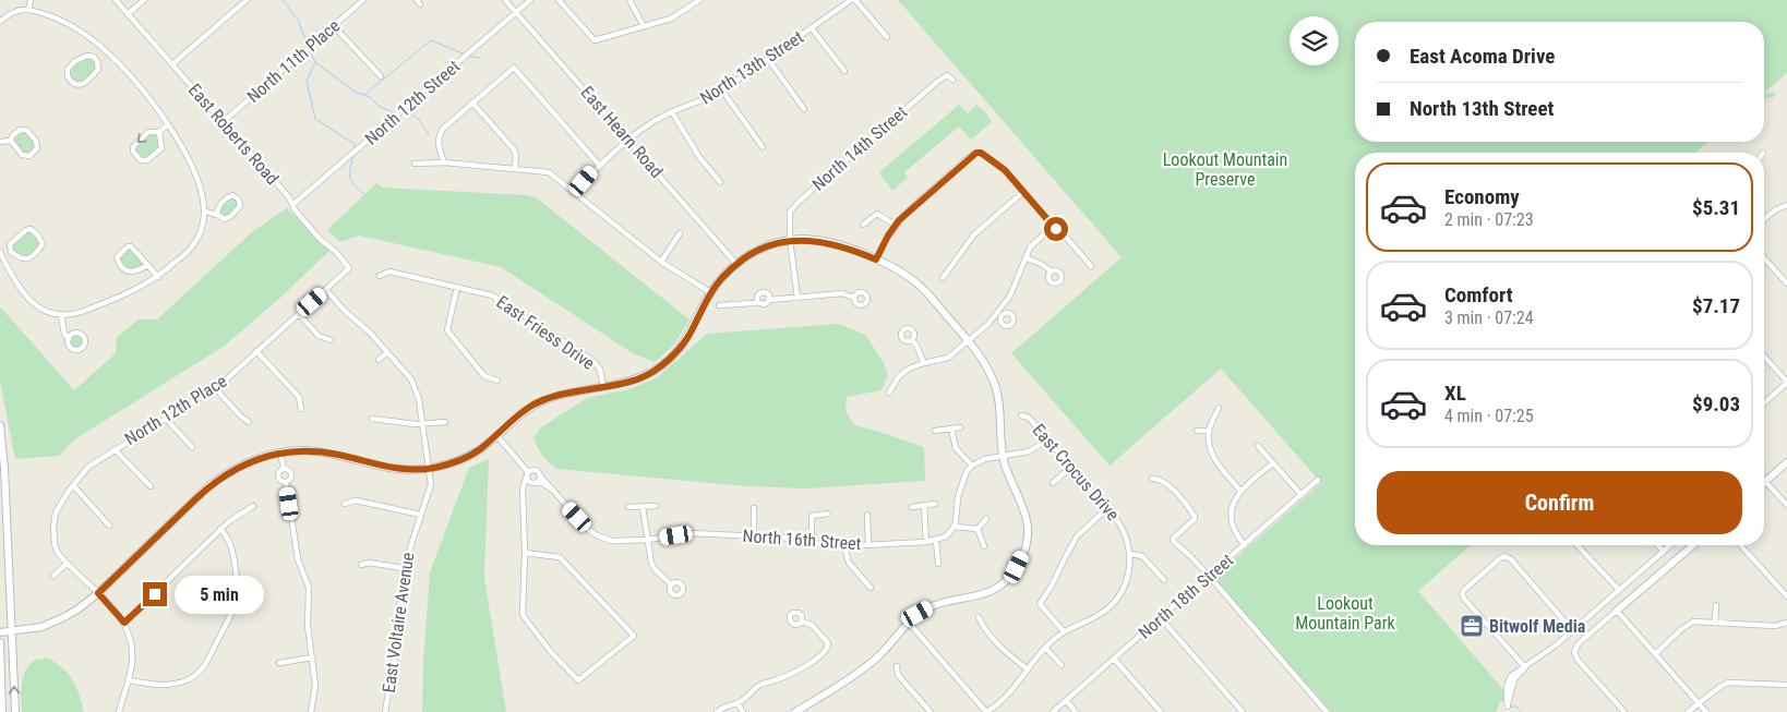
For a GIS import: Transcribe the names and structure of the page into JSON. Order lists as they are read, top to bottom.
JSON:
{
  "streets": {
    "street": [
      "North 11th Place",
      "North 13th Street",
      "North 12th Street",
      "East Hearn Road",
      "East Roberts Road",
      "North 14th Street",
      "East Friess Drive",
      "North 12th Place",
      "East Crocus Drive",
      "North 16th Street",
      "North 18th Street",
      "East Voltaire Avenue"
    ]
  },
  "crossings": [
    ["North 11th Place", "East Roberts Road"],
    ["North 13th Street", "East Hearn Road"],
    ["North 12th Street", "East Hearn Road"],
    ["North 12th Street", "East Roberts Road"],
    ["East Roberts Road", "North 12th Place"],
    ["North 12th Place", "East Voltaire Avenue"]
  ],
  "parks": ["Lookout Mountain Preserve", "Lookout Mountain Park"],
  "places": {
    "office": ["Bitwolf Media"]
  },
  "page": {
    "banner": ["East Acoma Drive", "North 13th Street"],
    "list": [
      {
        "name": "Economy",
        "note": "2 min · 07:23",
        "value": "$5.31"
      },
      {
        "name": "Comfort",
        "note": "3 min · 07:24",
        "value": "$7.17"
      },
      {
        "name": "XL",
        "note": "4 min · 07:25",
        "value": "$9.03"
      }
    ],
    "buttons": "Confirm",
    "bubble": "5 min"
  }
}
